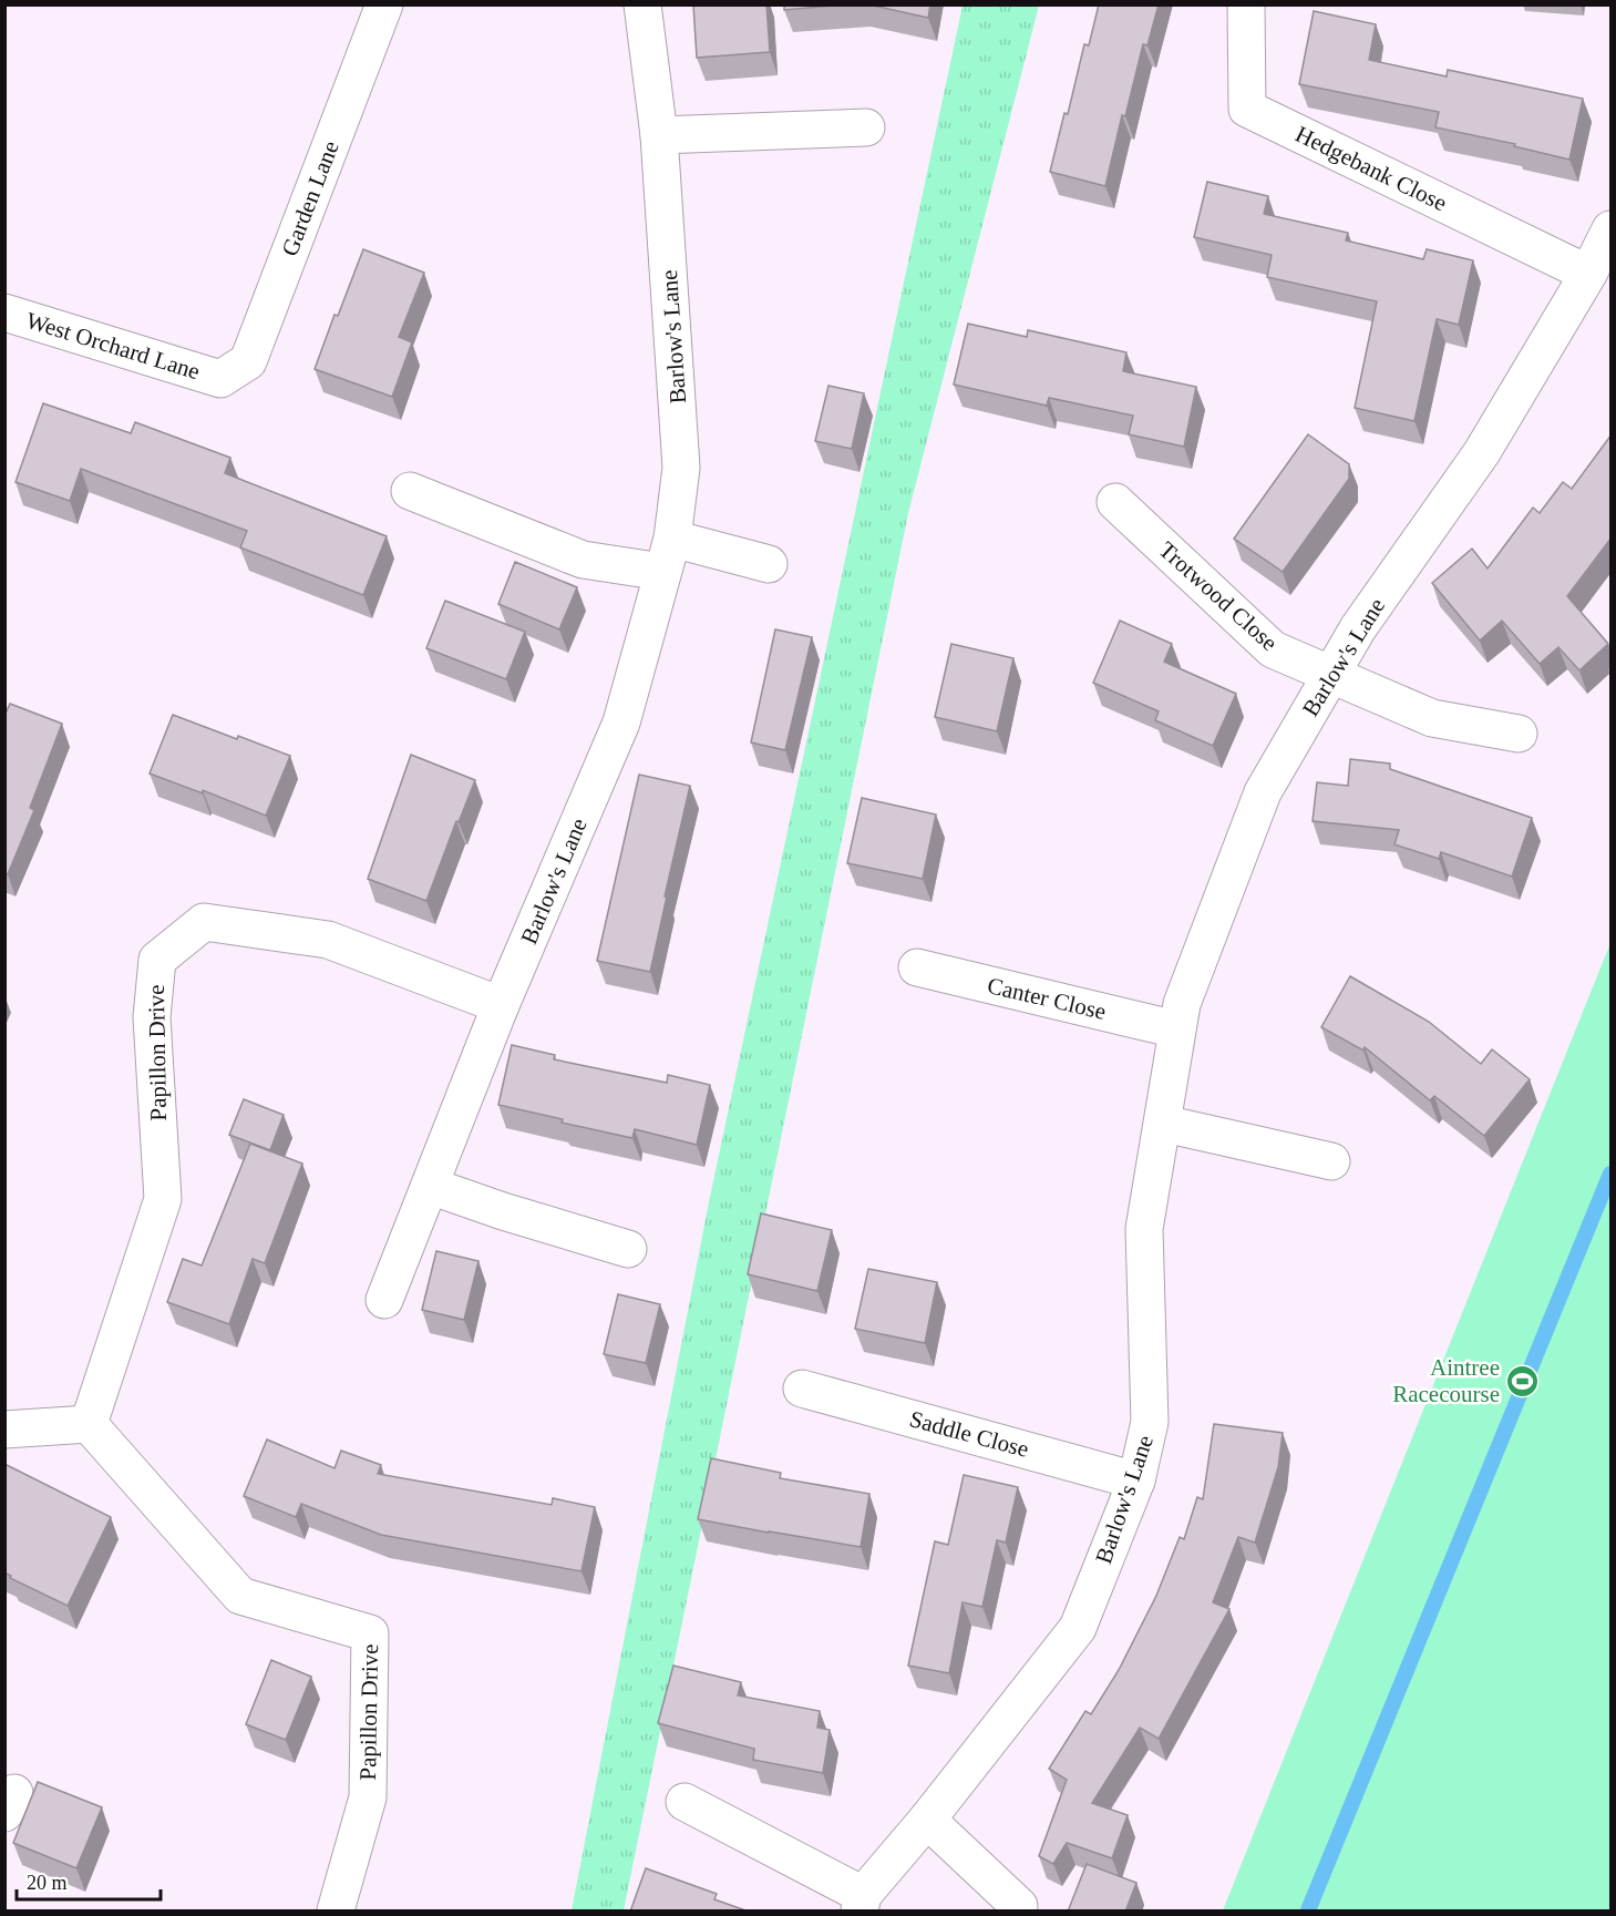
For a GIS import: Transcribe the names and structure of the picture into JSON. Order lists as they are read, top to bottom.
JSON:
{
  "streets": {
    "street": [
      "Hedgebank Close",
      "Garden Lane",
      "Barlow's Lane",
      "West Orchard Lane",
      "Trotwood Close",
      "Canter Close",
      "Papillon Drive",
      "Saddle Close"
    ]
  },
  "crossings": [
    ["Hedgebank Close", "Barlow's Lane"],
    ["Garden Lane", "West Orchard Lane"],
    ["Barlow's Lane", "Trotwood Close"],
    ["Barlow's Lane", "Canter Close"],
    ["Barlow's Lane", "Papillon Drive"],
    ["Barlow's Lane", "Saddle Close"]
  ],
  "places": {
    "sports": ["Aintree Racecourse"]
  },
  "scale_bar": "20 m"
}
